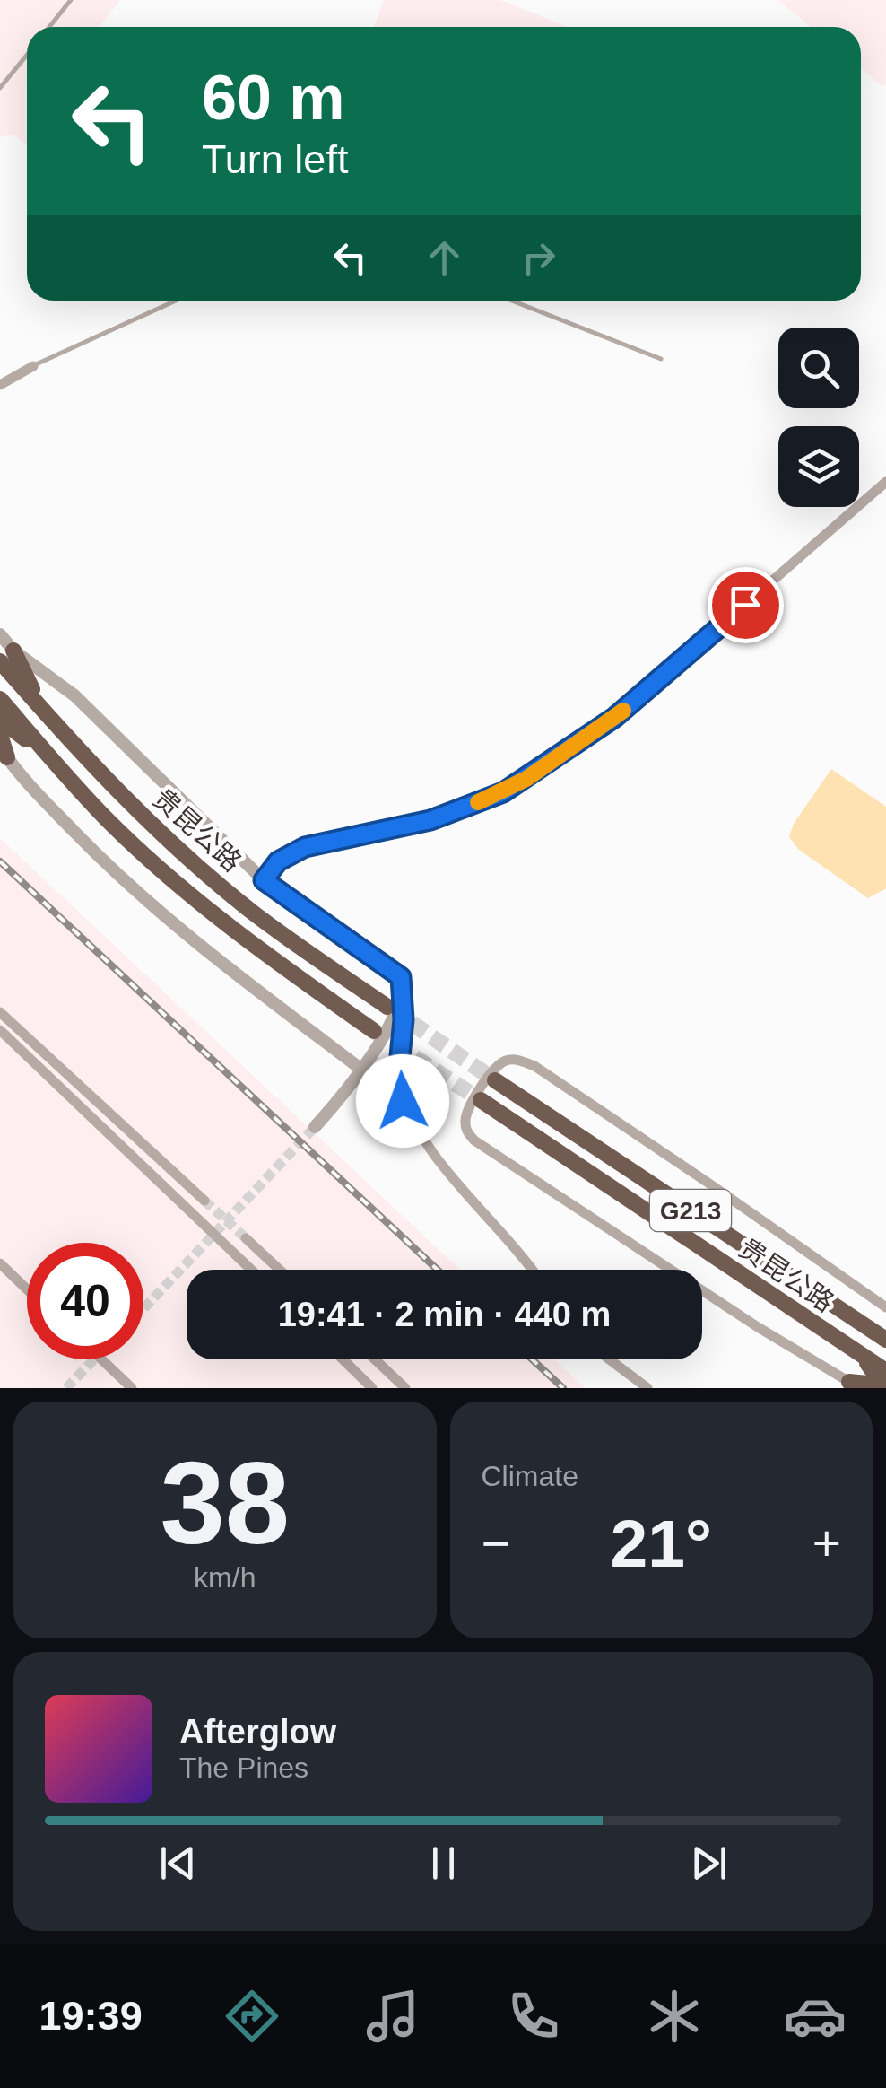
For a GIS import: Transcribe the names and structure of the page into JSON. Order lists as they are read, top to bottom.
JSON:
{
  "streets": {
    "highway": ["贵昆公路", "G213"]
  },
  "page": {
    "turn": ["60 m", "Turn left"],
    "limit": "40",
    "trip": "19:41 · 2 min · 440 m",
    "tile": [
      ["38", "km/h"],
      "Climate"
    ],
    "heat": ["−", "21°", "+"],
    "song": ["Afterglow", "The Pines"],
    "tabs": "19:39"
  }
}
